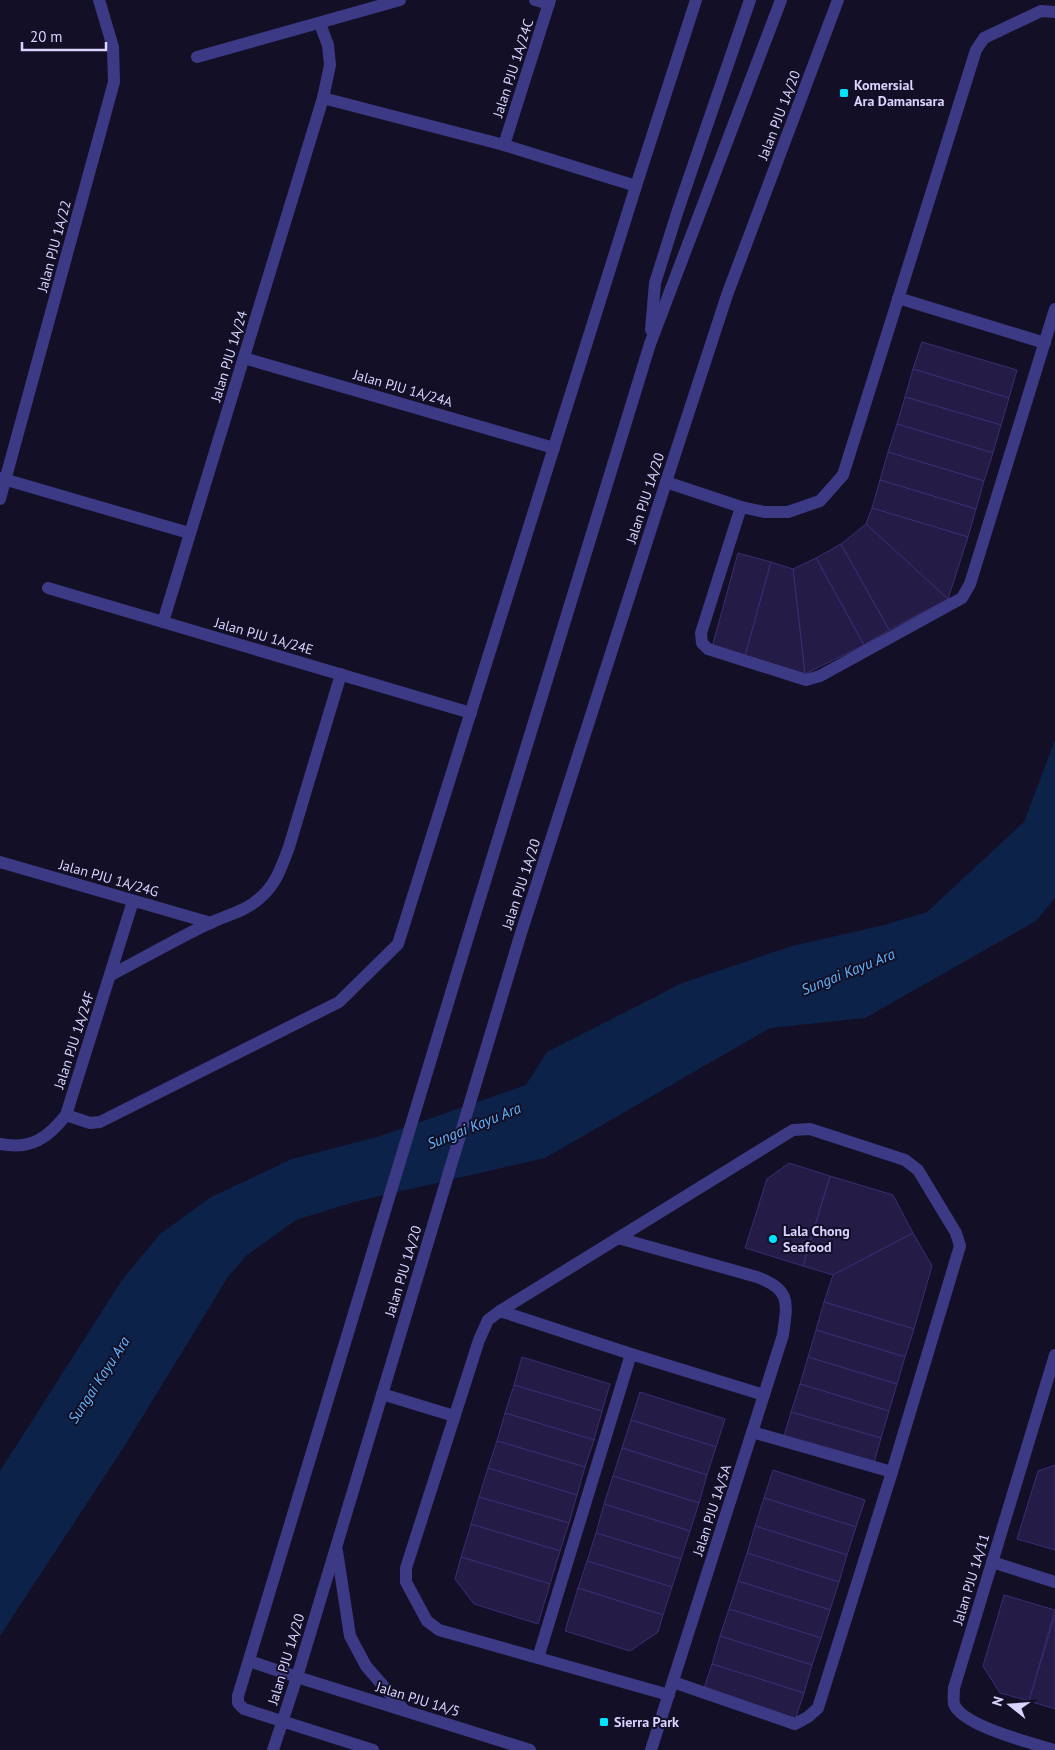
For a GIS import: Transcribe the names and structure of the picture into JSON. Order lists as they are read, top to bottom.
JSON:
{
  "streets": {
    "street": [
      "Jalan PJU 1A/24C",
      "Jalan PJU 1A/20",
      "Jalan PJU 1A/22",
      "Jalan PJU 1A/24",
      "Jalan PJU 1A/24A",
      "Jalan PJU 1A/24E",
      "Jalan PJU 1A/24G",
      "Jalan PJU 1A/24F",
      "Jalan PJU 1A/5A",
      "Jalan PJU 1A/11",
      "Jalan PJU 1A/5"
    ]
  },
  "crossings": [
    ["Jalan PJU 1A/20", "Jalan PJU 1A/5"],
    ["Jalan PJU 1A/24", "Jalan PJU 1A/24A"],
    ["Jalan PJU 1A/24", "Jalan PJU 1A/24E"],
    ["Jalan PJU 1A/24G", "Jalan PJU 1A/24F"]
  ],
  "water": ["Sungai Kayu Ara"],
  "places": {
    "transit": ["Komersial Ara Damansara", "Sierra Park"],
    "other": ["Lala Chong Seafood"]
  },
  "scale_bar": "20 m",
  "north": "left"
}
